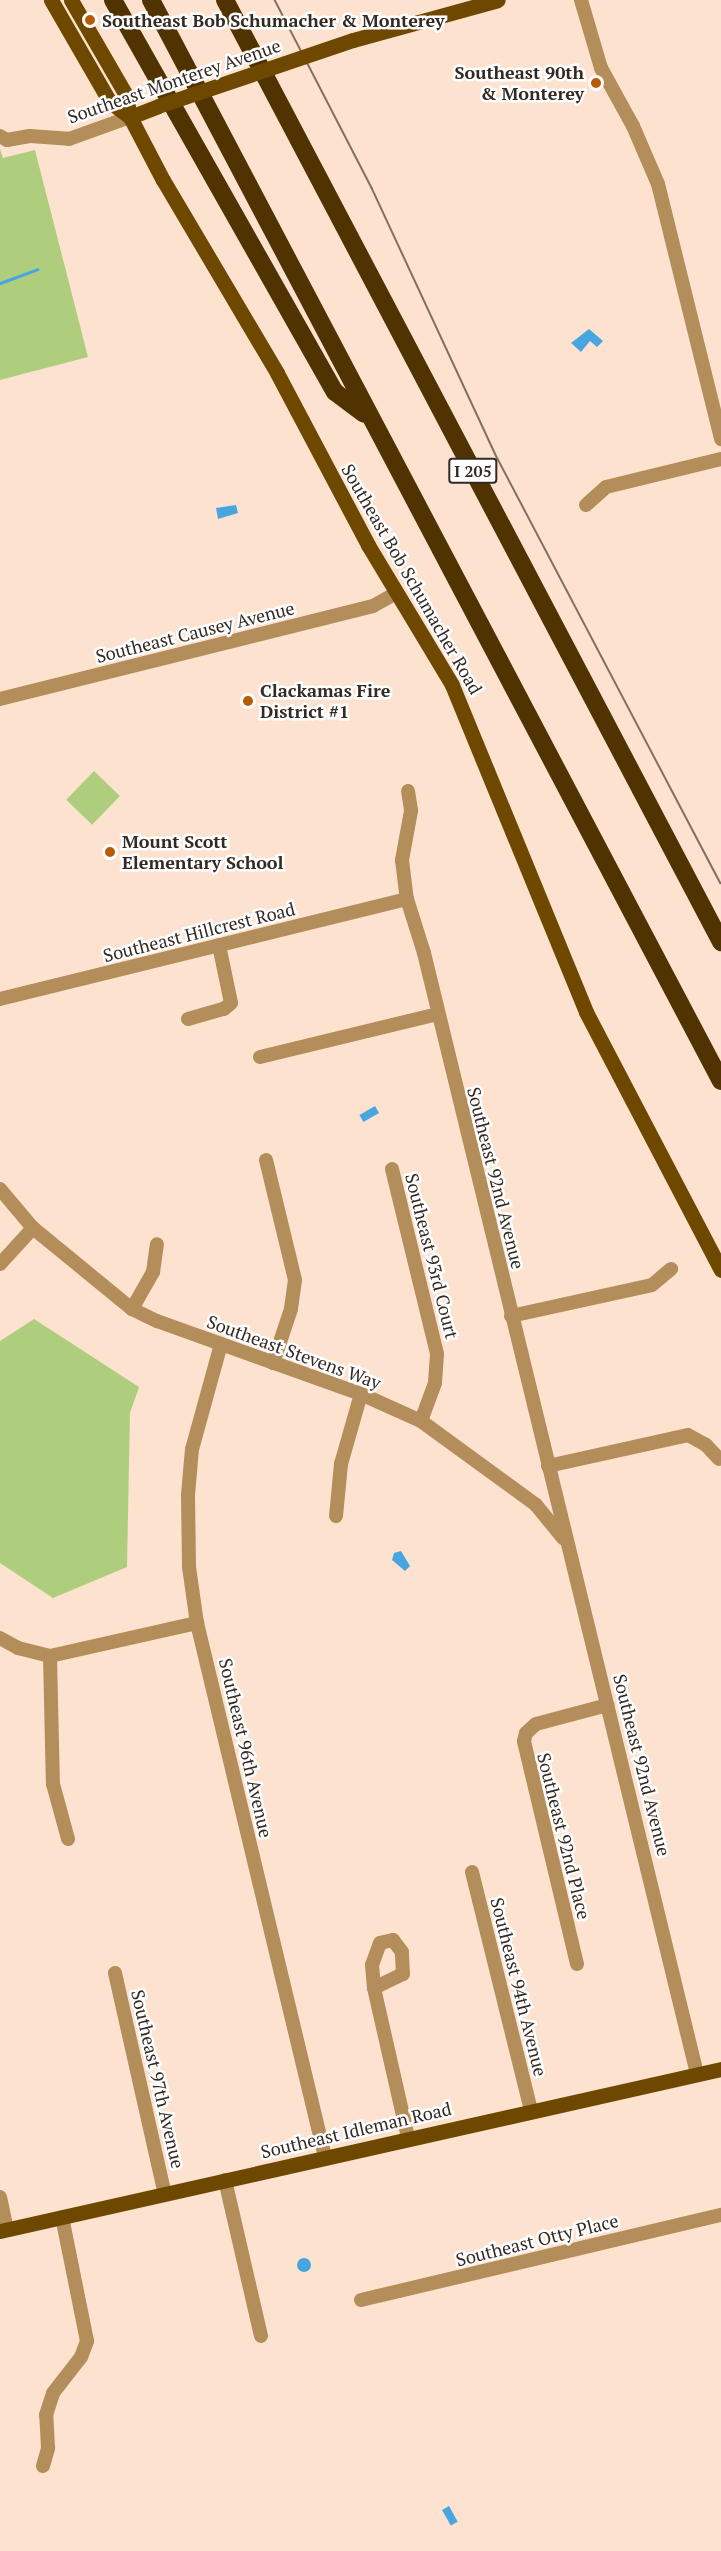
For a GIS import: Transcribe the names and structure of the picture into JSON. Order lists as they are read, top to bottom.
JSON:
{
  "streets": {
    "highway": ["I 205"],
    "main road": ["Southeast Monterey Avenue", "Southeast Bob Schumacher Road", "Southeast Idleman Road"],
    "street": [
      "Southeast Causey Avenue",
      "Southeast Hillcrest Road",
      "Southeast 92nd Avenue",
      "Southeast 93rd Court",
      "Southeast Stevens Way",
      "Southeast 96th Avenue",
      "Southeast 92nd Place",
      "Southeast 94th Avenue",
      "Southeast 97th Avenue",
      "Southeast Otty Place"
    ]
  },
  "crossings": [
    ["Southeast Monterey Avenue", "Southeast Bob Schumacher Road"],
    ["Southeast Bob Schumacher Road", "Southeast Causey Avenue"],
    ["Southeast Hillcrest Road", "Southeast 92nd Avenue"],
    ["Southeast 92nd Avenue", "Southeast Stevens Way"],
    ["Southeast 92nd Avenue", "Southeast 92nd Place"],
    ["Southeast 92nd Avenue", "Southeast Idleman Road"],
    ["Southeast 93rd Court", "Southeast Stevens Way"],
    ["Southeast Stevens Way", "Southeast 96th Avenue"],
    ["Southeast 96th Avenue", "Southeast Idleman Road"],
    ["Southeast 94th Avenue", "Southeast Idleman Road"],
    ["Southeast 97th Avenue", "Southeast Idleman Road"]
  ],
  "places": [
    "Southeast Bob Schumacher & Monterey",
    "Southeast 90th & Monterey",
    "Clackamas Fire District #1",
    "Mount Scott Elementary School"
  ]
}
